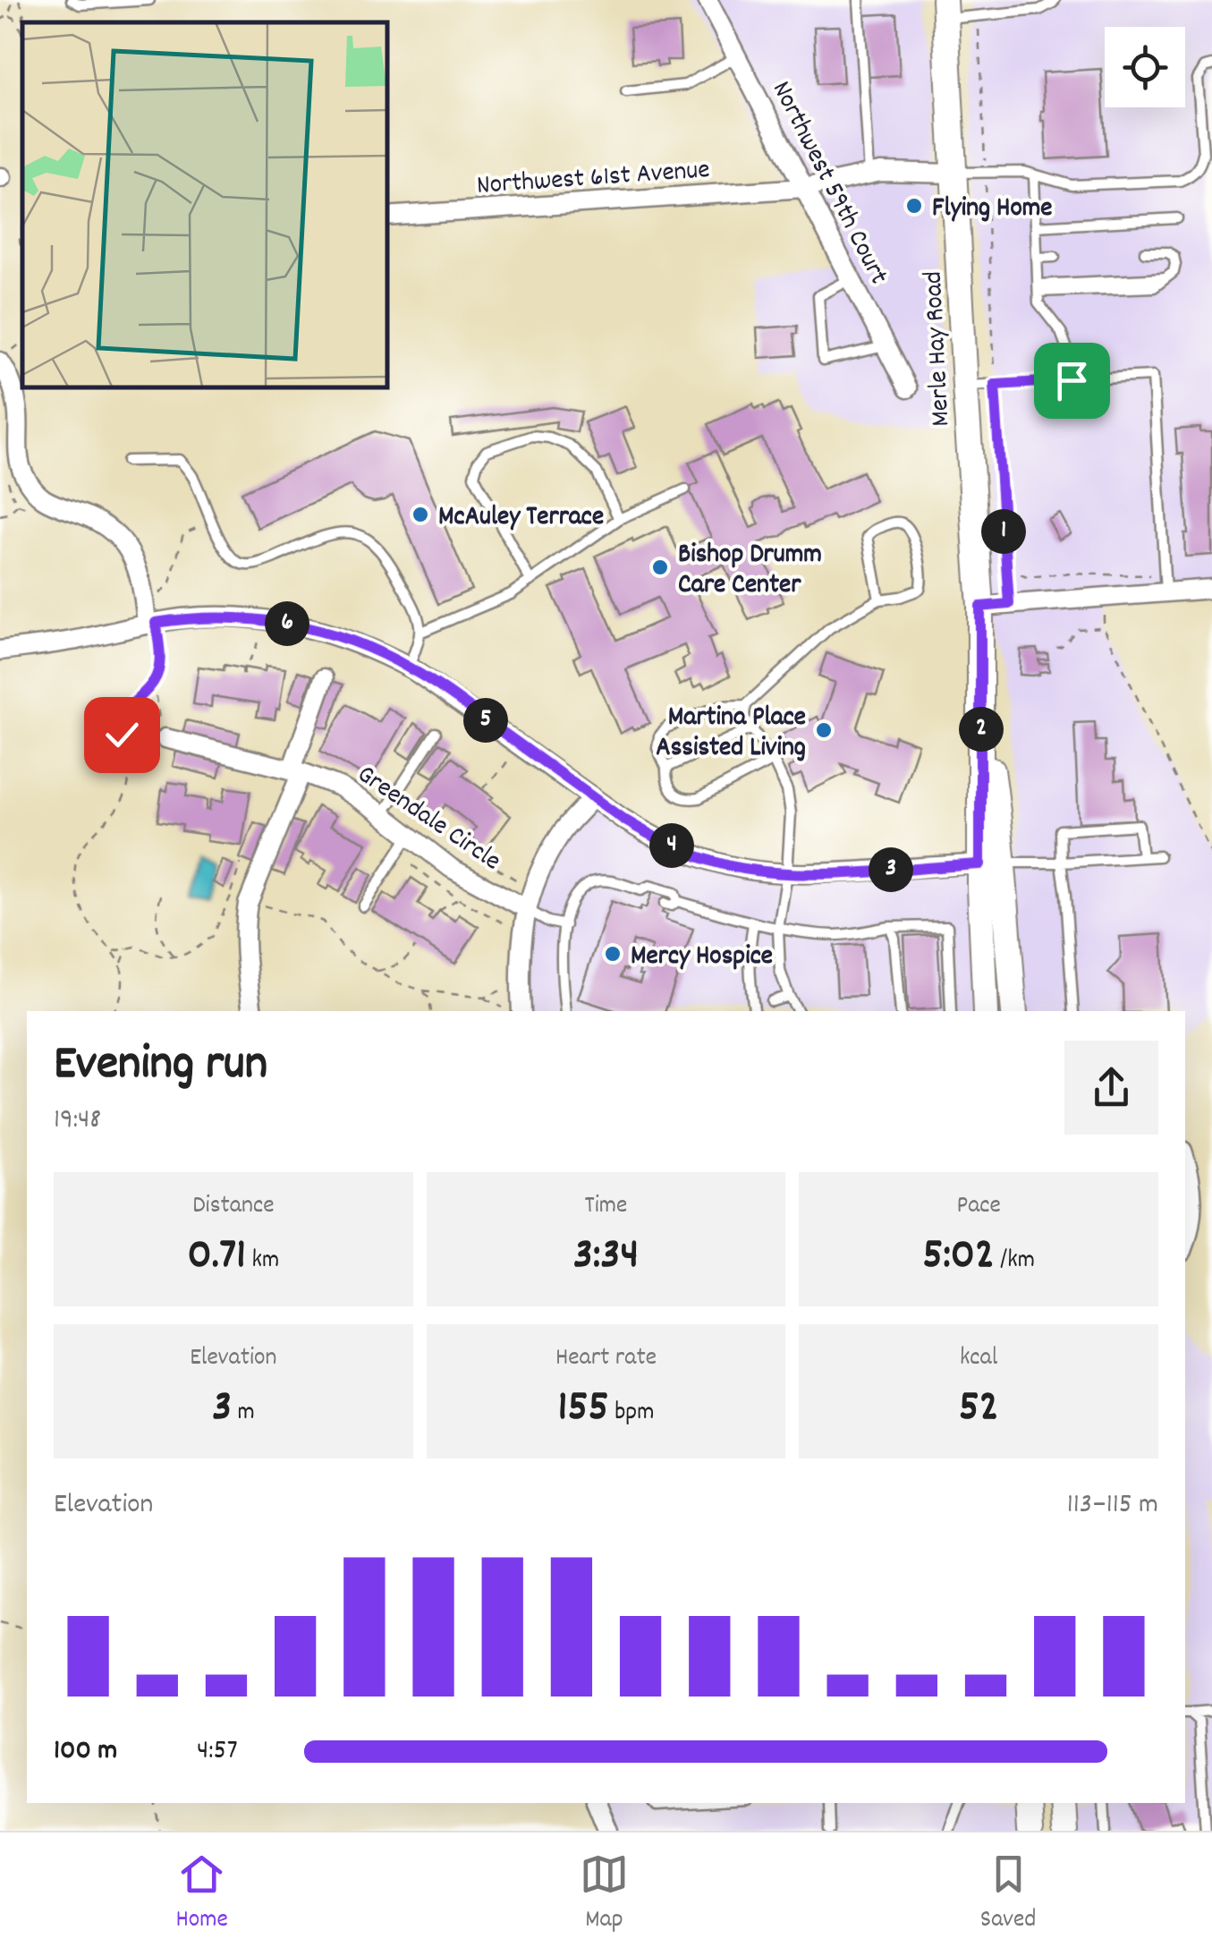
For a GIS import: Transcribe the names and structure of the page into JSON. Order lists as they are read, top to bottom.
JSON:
{
  "streets": {
    "main road": ["Merle Hay Road"],
    "street": ["Northwest 61st Avenue", "Northwest 59th Court", "Greendale Circle"]
  },
  "crossings": [
    ["Northwest 61st Avenue", "Northwest 59th Court"],
    ["Northwest 61st Avenue", "Merle Hay Road"]
  ],
  "places": [
    "Flying Home",
    "McAuley Terrace",
    "Bishop Drumm Care Center",
    "Martina Place Assisted Living",
    "Mercy Hospice"
  ],
  "page": {
    "pins": [
      "1",
      "6",
      "5",
      "2",
      "4",
      "3"
    ],
    "heading": ["Evening run", "19:48"],
    "stats": [
      ["Distance", "0.71 km"],
      ["Time", "3:34"],
      ["Pace", "5:02 /km"],
      ["Elevation", "3 m"],
      ["Heart rate", "155 bpm"],
      ["kcal", "52"]
    ],
    "chart": ["Elevation", "113–115 m"],
    "list": [
      {
        "name": "100 m",
        "note": "4:57"
      }
    ],
    "tabs": ["Home", "Map", "Saved"]
  }
}
